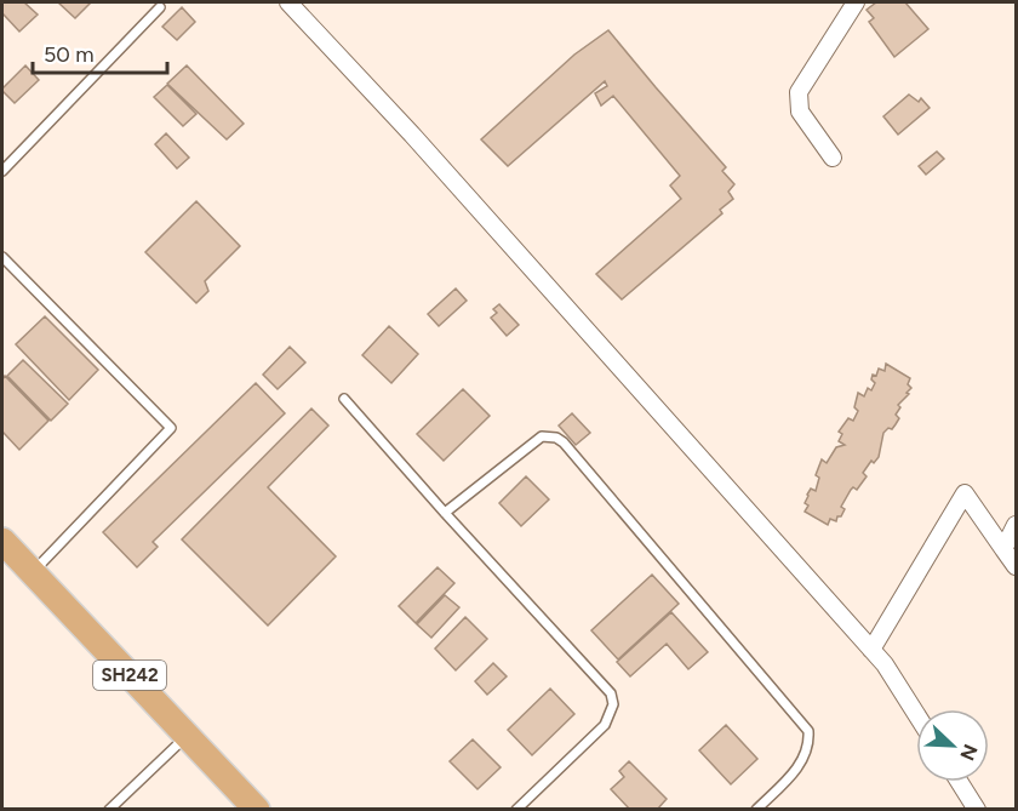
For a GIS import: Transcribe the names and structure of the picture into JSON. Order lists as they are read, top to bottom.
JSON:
{
  "streets": {
    "main road": ["SH242"]
  },
  "scale_bar": "50 m",
  "north": "bottom right"
}
